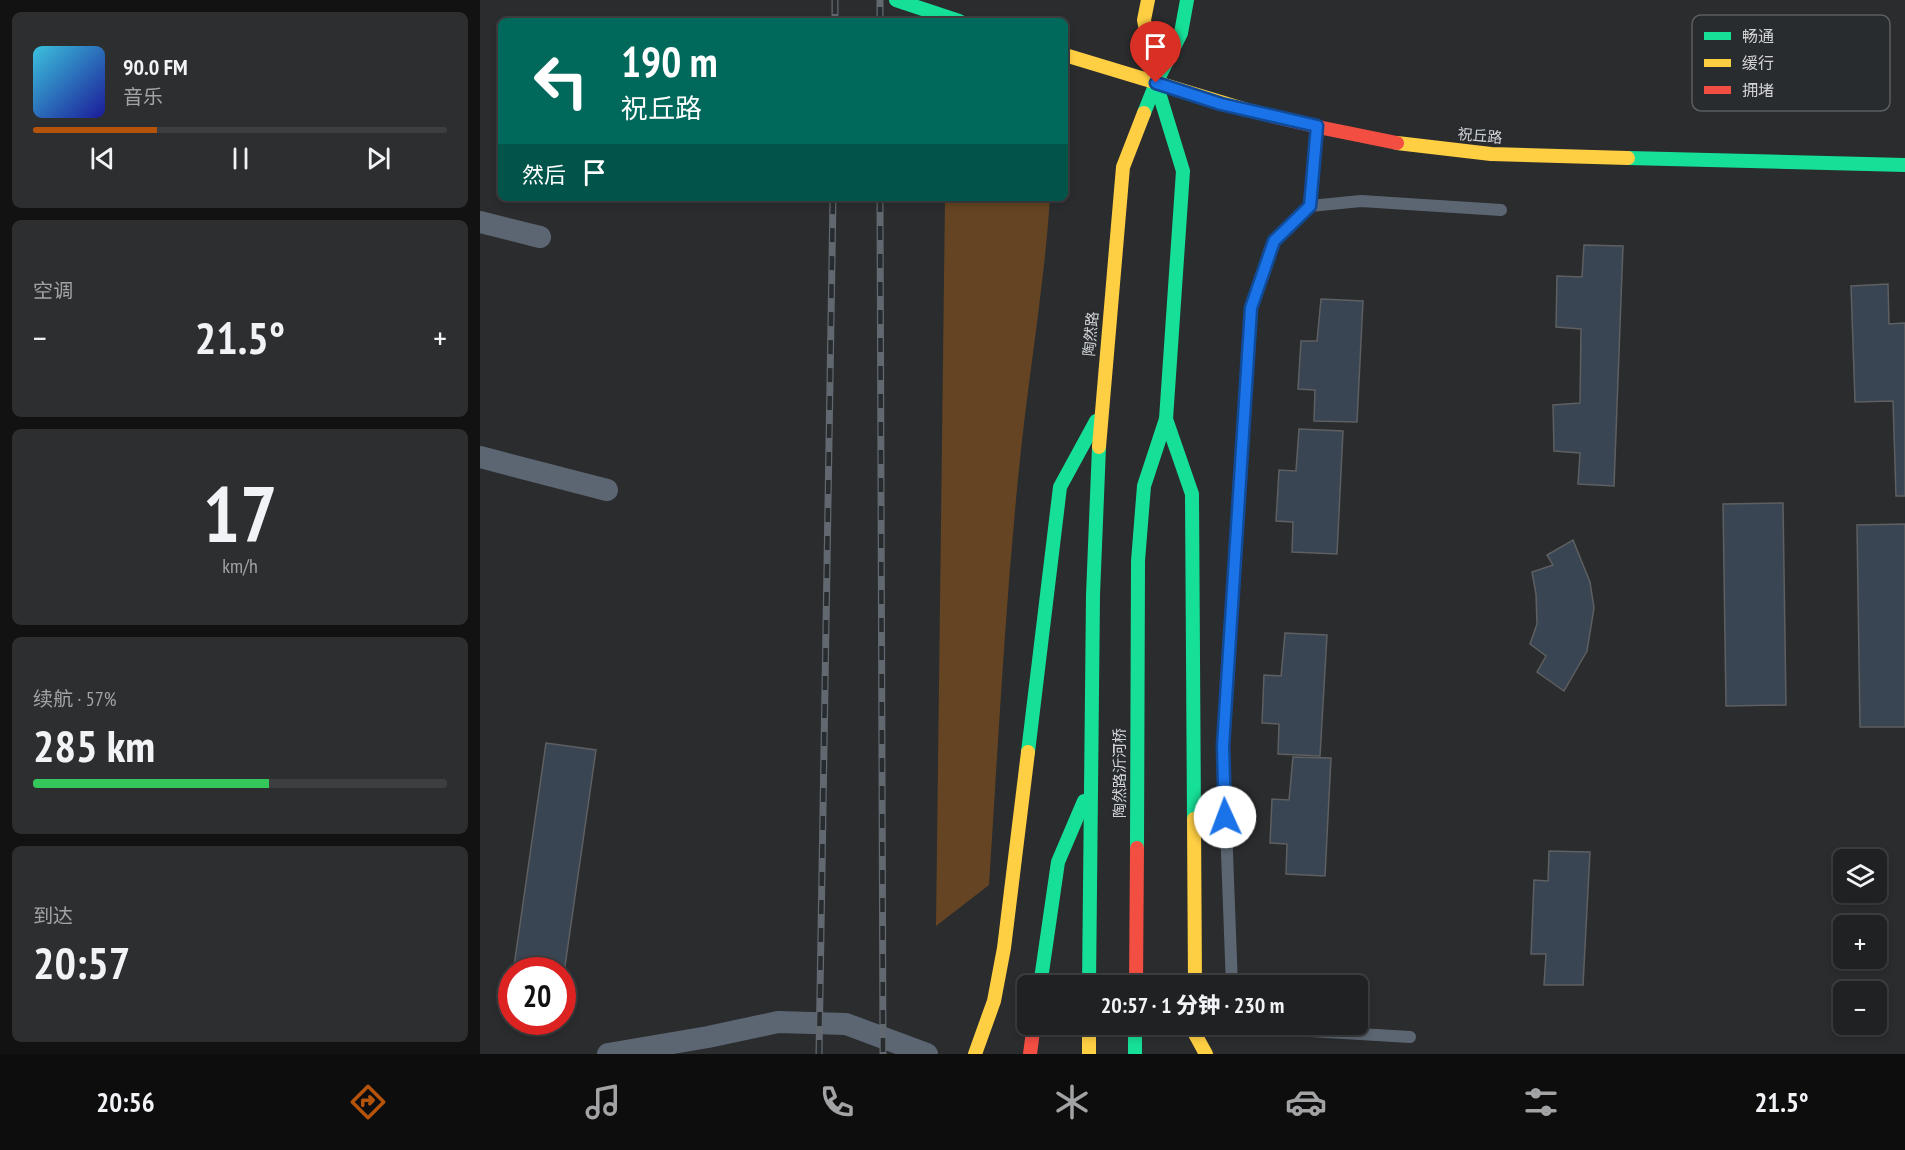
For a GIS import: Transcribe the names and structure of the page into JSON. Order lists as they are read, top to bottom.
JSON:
{
  "streets": {
    "main road": ["祝丘路", "陶然路", "陶然路沂河桥"]
  },
  "crossings": [
    ["祝丘路", "陶然路"],
    ["陶然路", "陶然路沂河桥"]
  ],
  "legend": ["畅通", "缓行", "拥堵"],
  "page": {
    "turn": ["190 m", "祝丘路"],
    "song": ["90.0 FM", "音乐"],
    "then": "然后",
    "tile": [
      "空调",
      ["17", "km/h"],
      ["续航 · 57%", "285 km"],
      ["到达", "20:57"]
    ],
    "heat": ["−", "21.5°", "+"],
    "map_buttons": ["+", "−"],
    "limit": "20",
    "trip": "20:57 · 1 分钟 · 230 m",
    "tabs": ["20:56", "21.5°"]
  }
}
